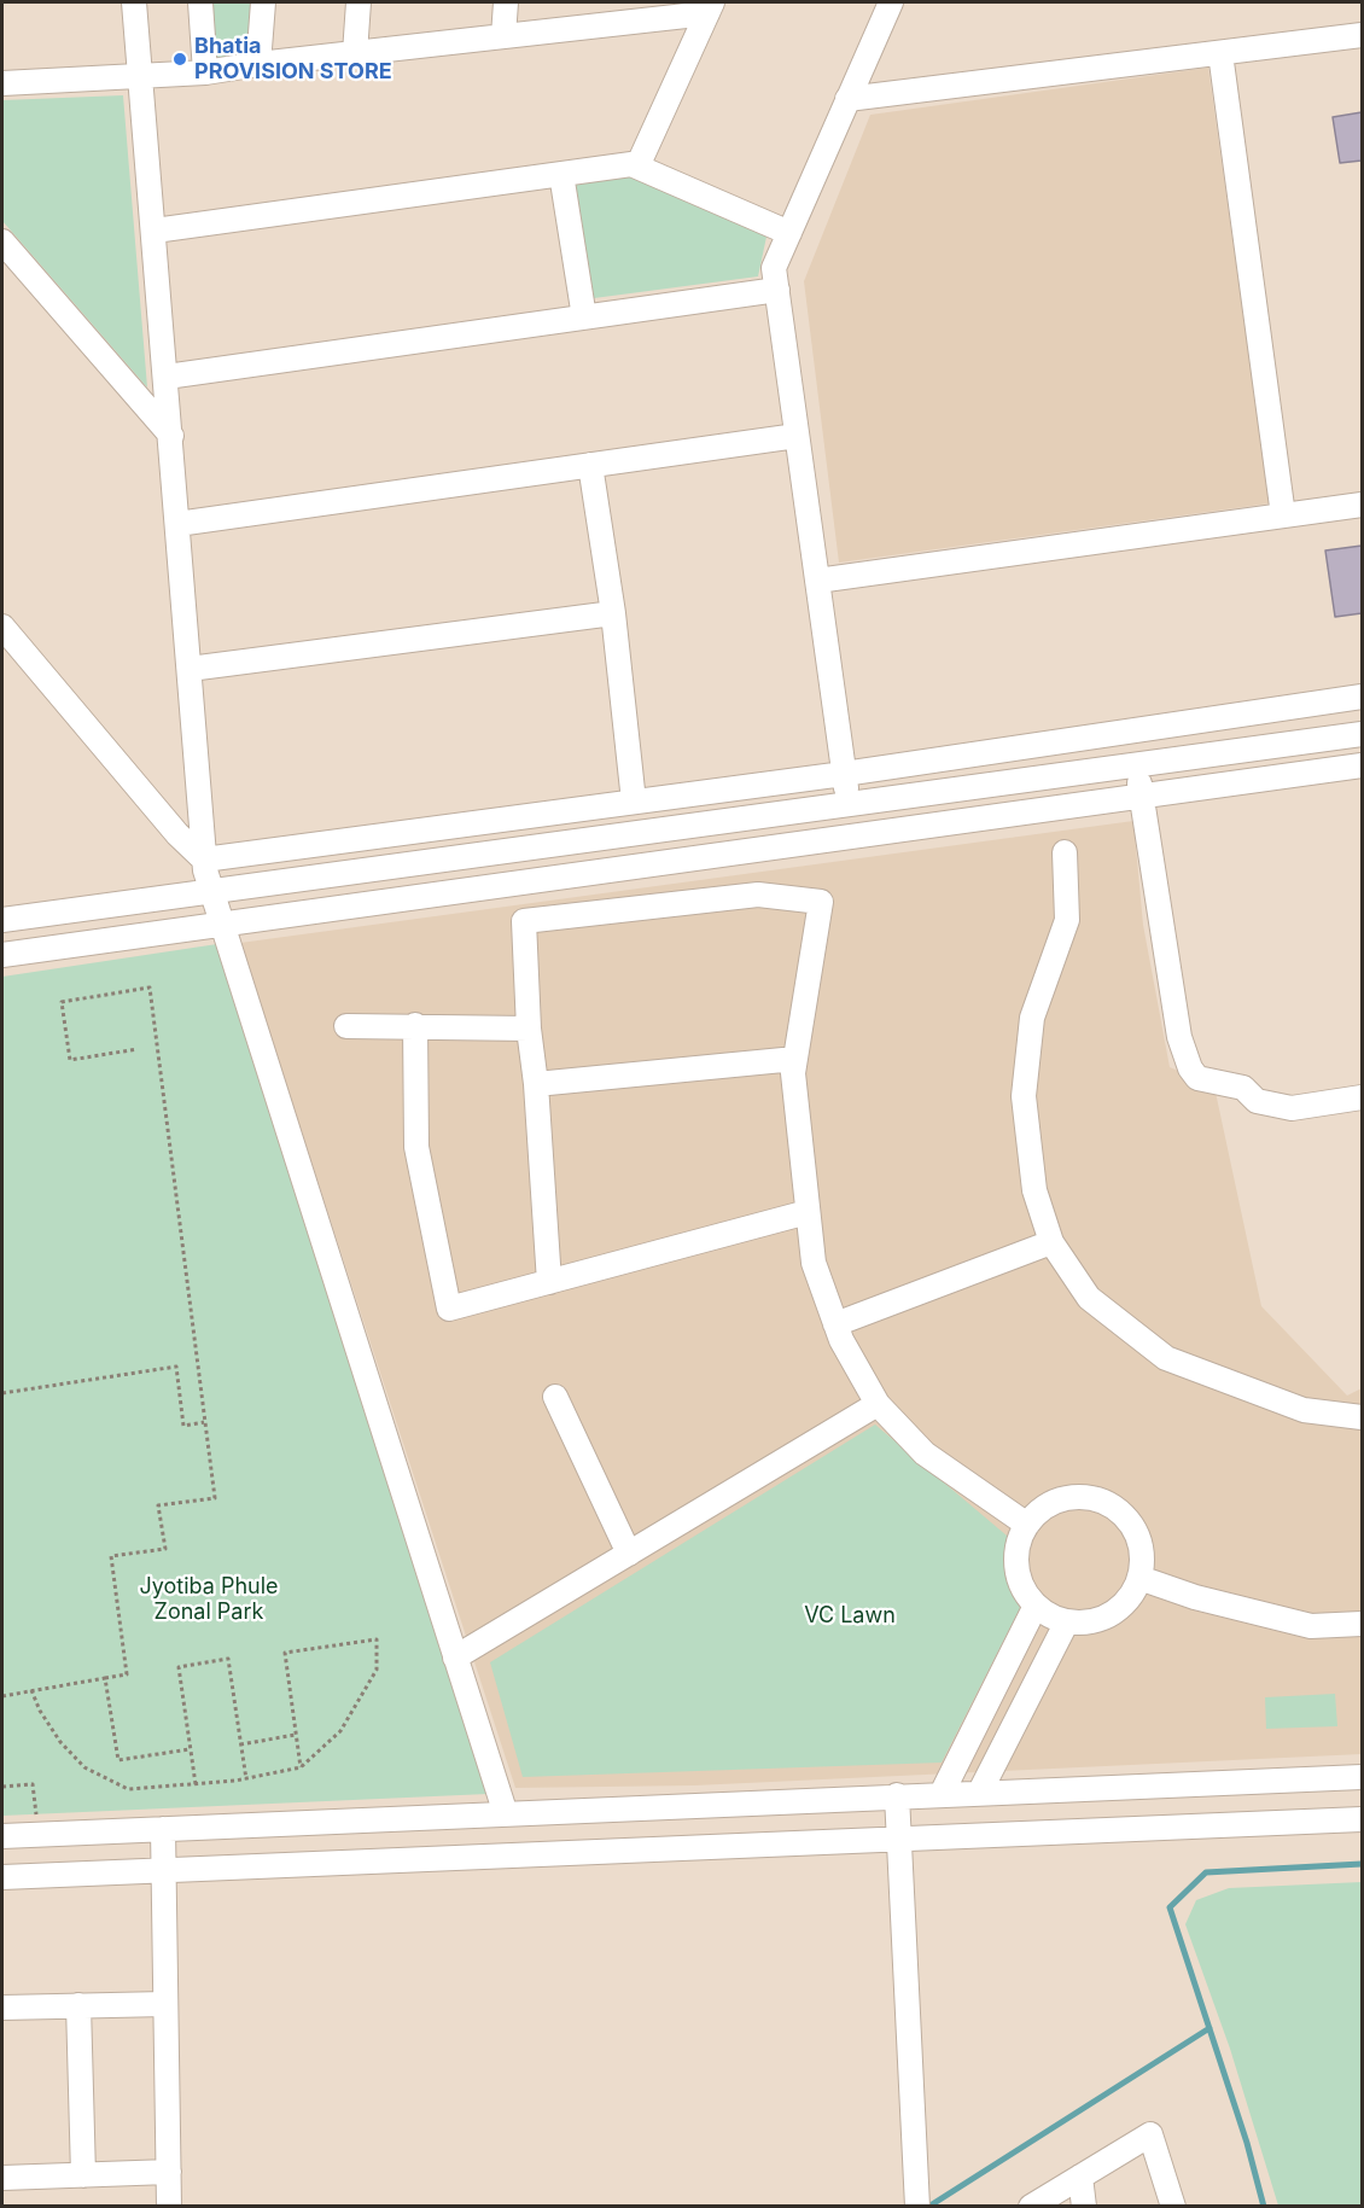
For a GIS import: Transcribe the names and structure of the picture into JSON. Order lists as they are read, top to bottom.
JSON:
{
  "parks": ["Jyotiba Phule Zonal Park", "VC Lawn"],
  "places": ["Bhatia PROVISION STORE"]
}
